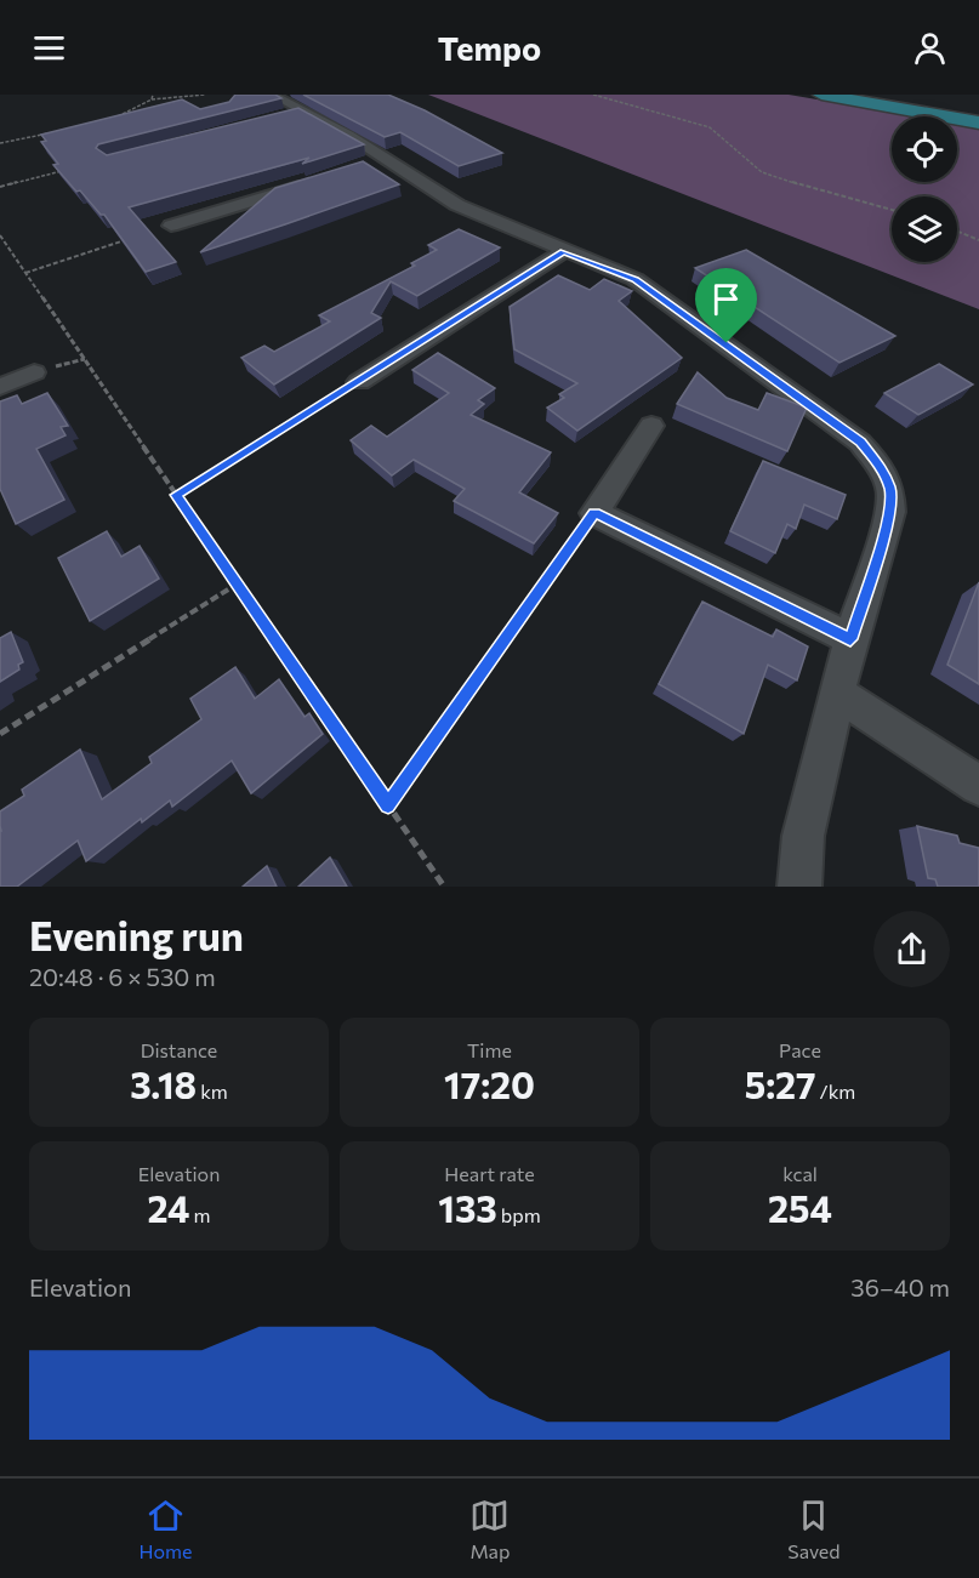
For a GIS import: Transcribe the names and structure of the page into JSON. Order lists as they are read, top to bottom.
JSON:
{
  "page": {
    "header": "Tempo",
    "heading": ["Evening run", "20:48 · 6 × 530 m"],
    "stats": [
      ["Distance", "3.18 km"],
      ["Time", "17:20"],
      ["Pace", "5:27 /km"],
      ["Elevation", "24 m"],
      ["Heart rate", "133 bpm"],
      ["kcal", "254"]
    ],
    "chart": ["Elevation", "36–40 m"],
    "tabs": ["Home", "Map", "Saved"]
  }
}
